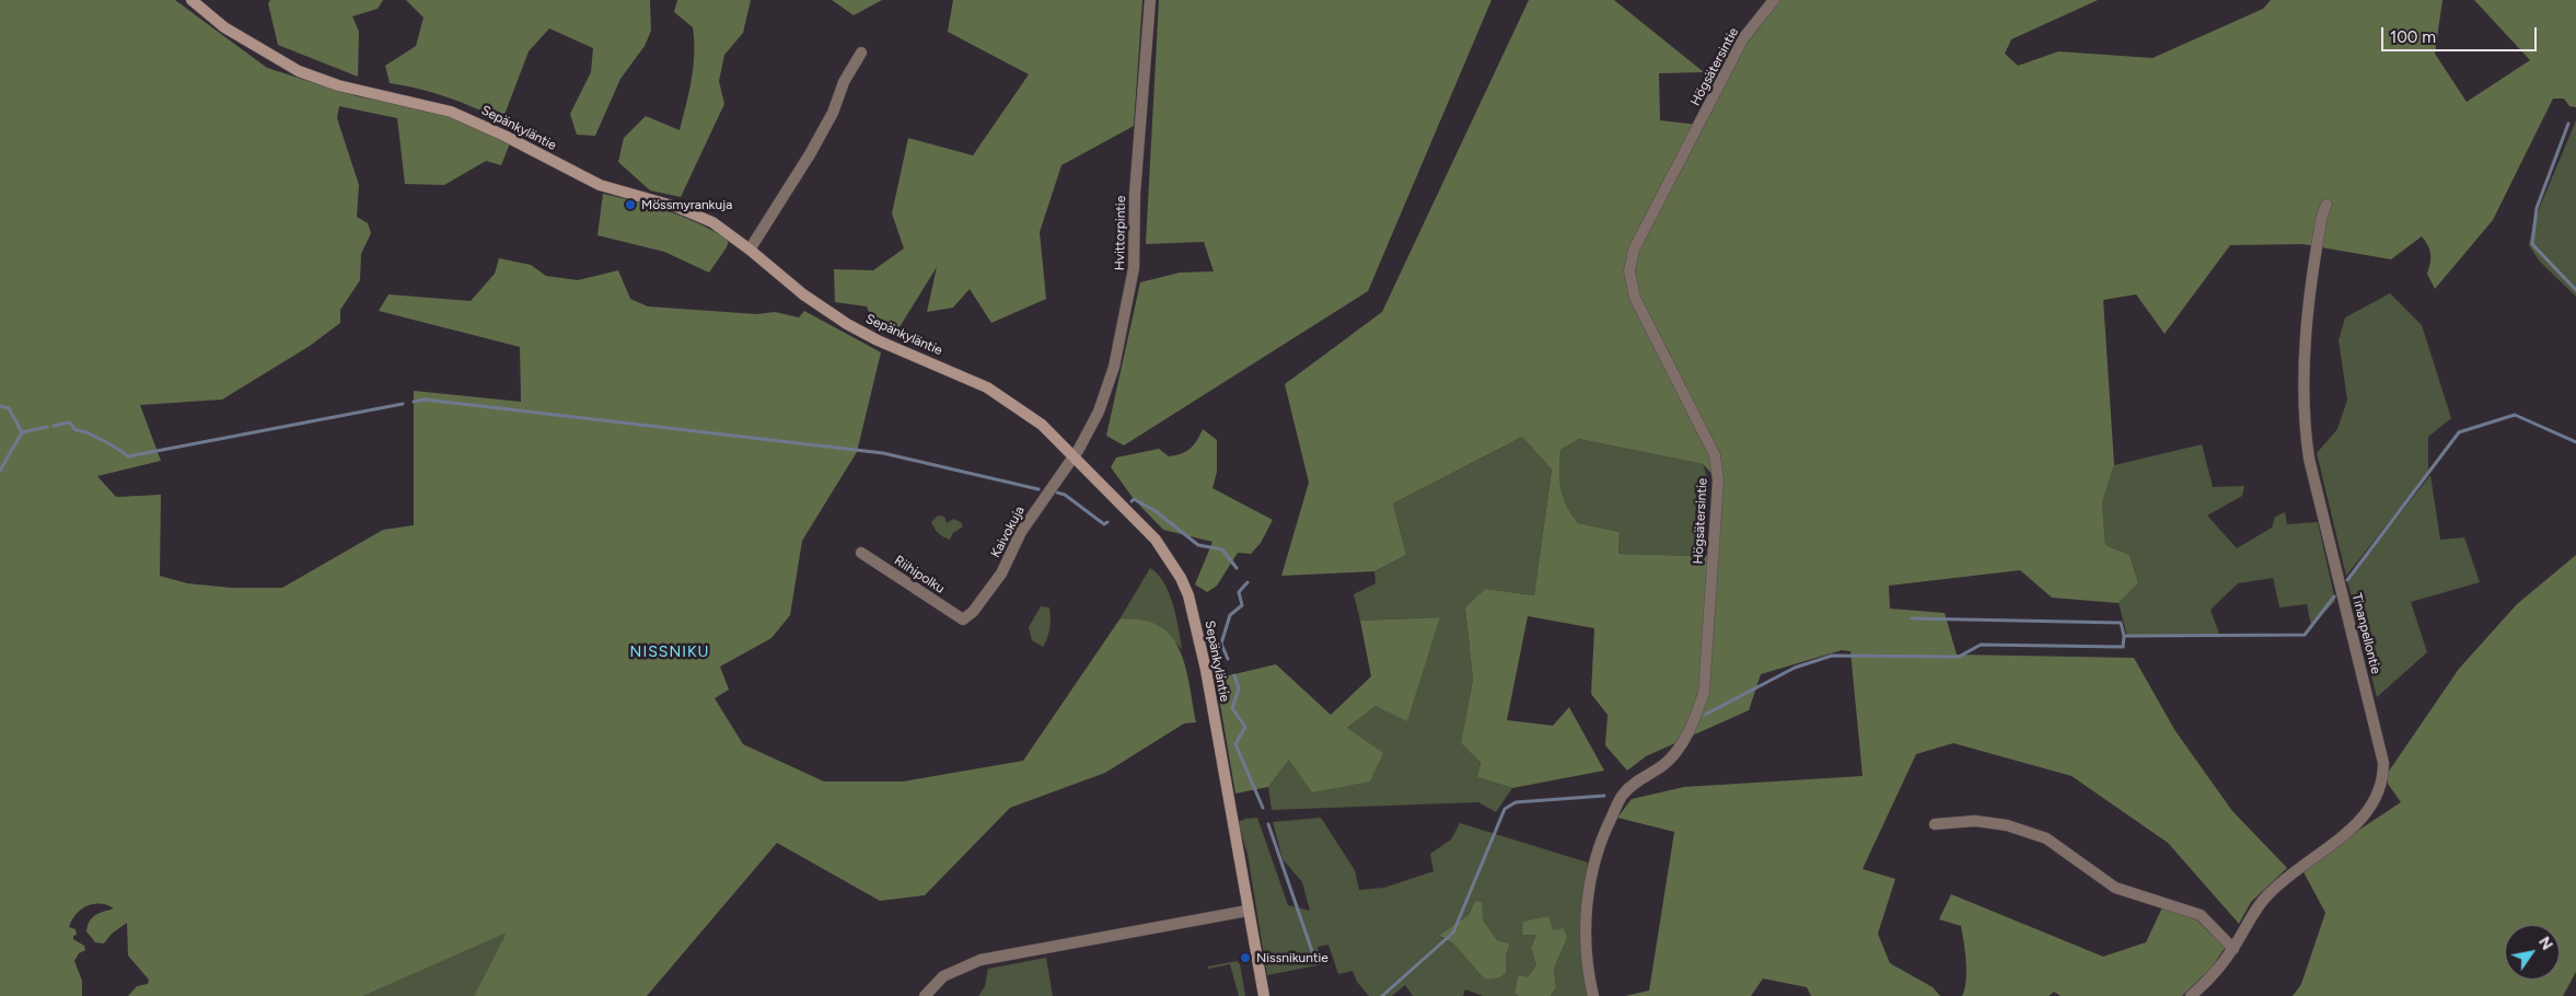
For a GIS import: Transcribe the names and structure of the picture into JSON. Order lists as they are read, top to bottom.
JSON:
{
  "streets": {
    "street": [
      "Högsätersintie",
      "Sepänkyläntie",
      "Hvittorpintie",
      "Kaivokuja",
      "Riihipolku",
      "Tinanpellontie"
    ]
  },
  "crossings": [
    ["Sepänkyläntie", "Hvittorpintie"],
    ["Sepänkyläntie", "Kaivokuja"],
    ["Hvittorpintie", "Kaivokuja"],
    ["Kaivokuja", "Riihipolku"]
  ],
  "districts": ["NISSNIKU"],
  "places": ["Mössmyrankuja", "Nissnikuntie"],
  "scale_bar": "100 m",
  "north": "top right"
}
